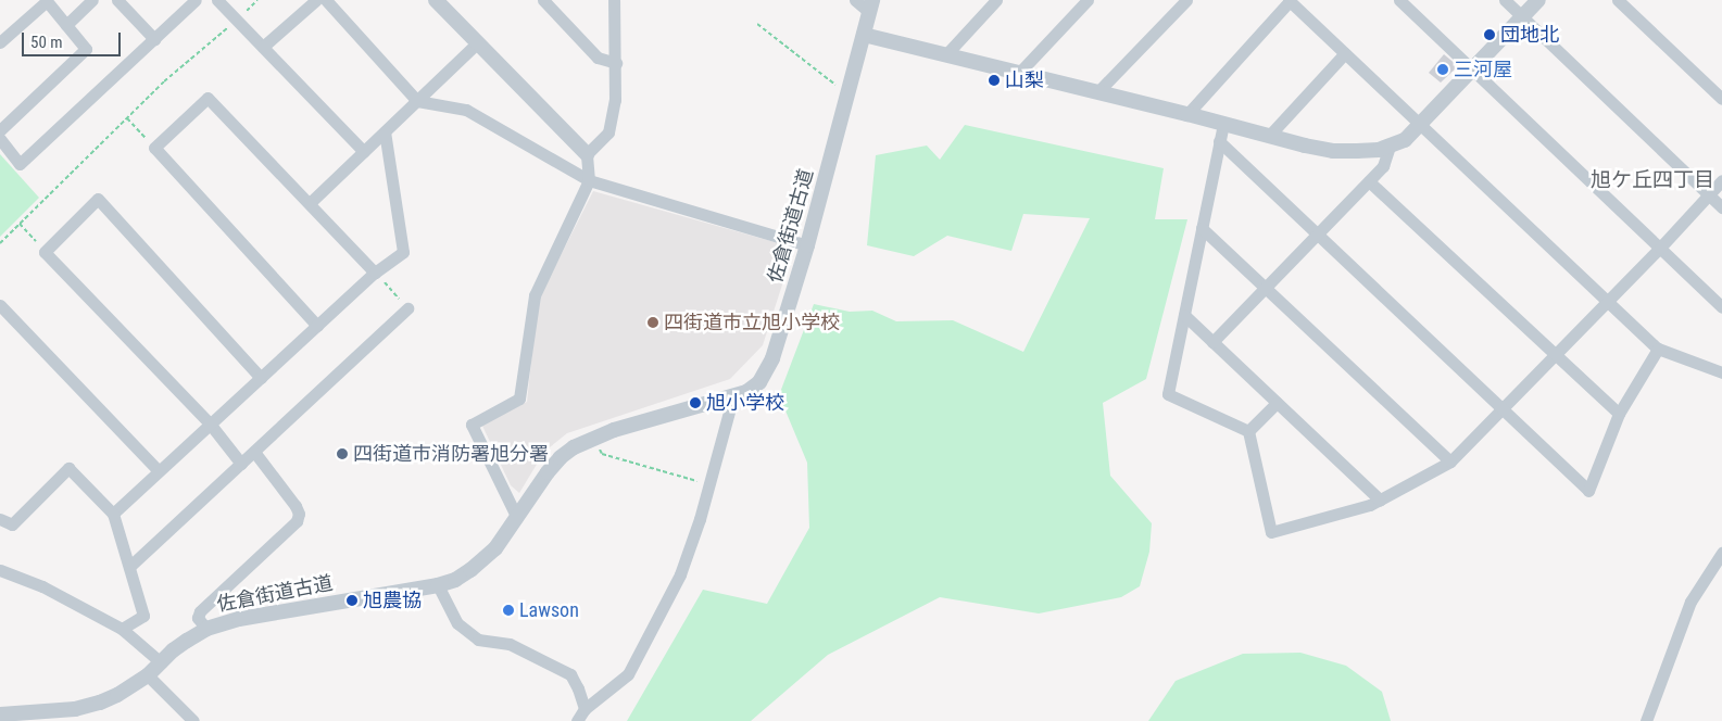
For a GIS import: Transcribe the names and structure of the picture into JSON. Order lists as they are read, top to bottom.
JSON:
{
  "streets": {
    "street": ["佐倉街道古道"]
  },
  "districts": ["旭ケ丘四丁目"],
  "places": [
    "団地北",
    "三河屋",
    "山梨",
    "四街道市立旭小学校",
    "旭小学校",
    "四街道市消防署旭分署",
    "旭農協",
    "Lawson"
  ],
  "scale_bar": "50 m"
}
